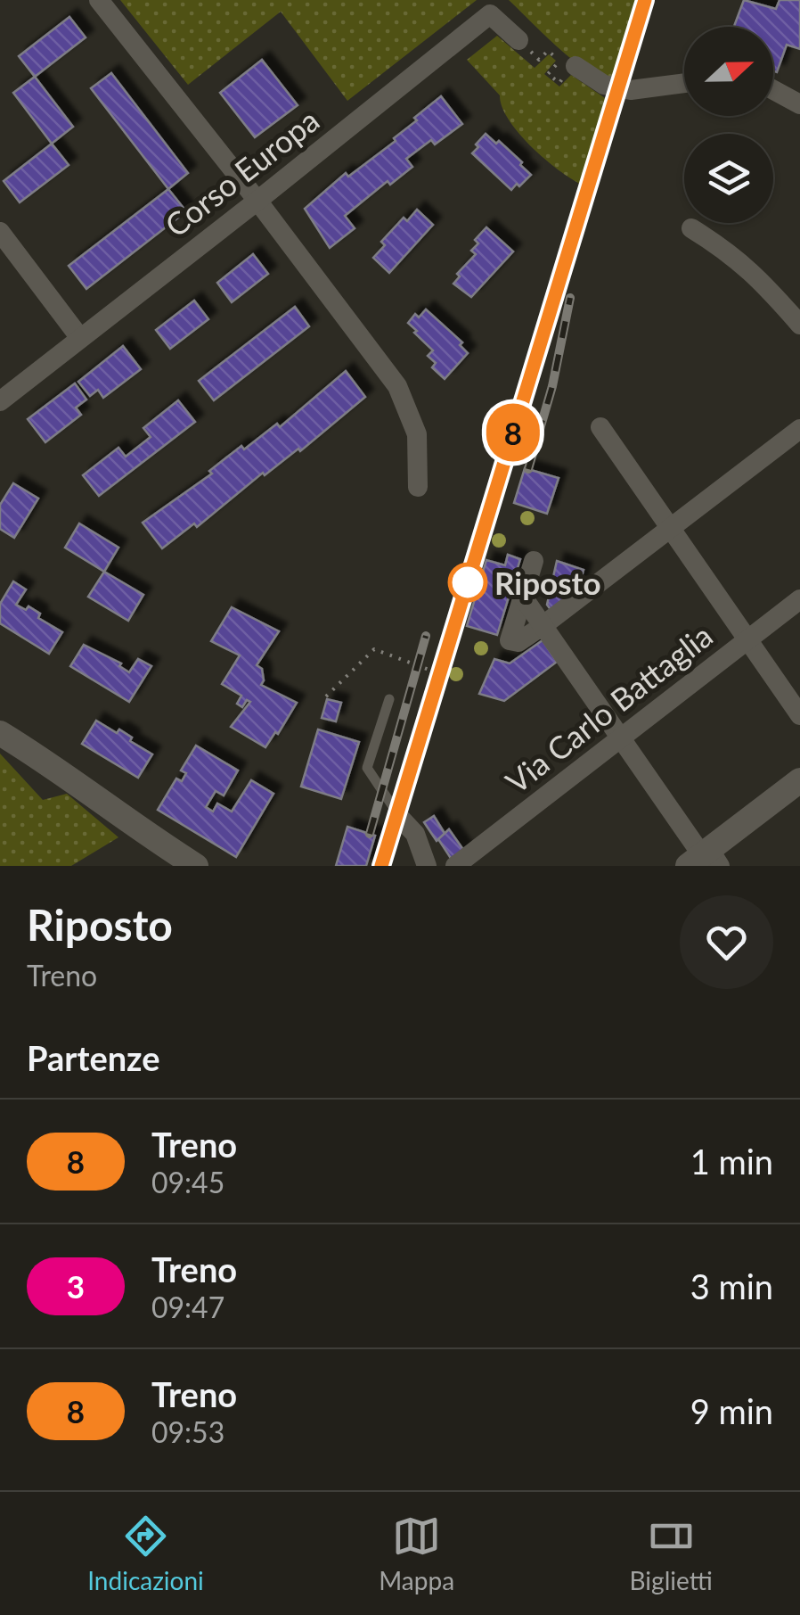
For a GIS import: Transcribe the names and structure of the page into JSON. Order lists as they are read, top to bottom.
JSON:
{
  "streets": {
    "street": ["Corso Europa", "Via Carlo Battaglia"]
  },
  "places": ["Riposto"],
  "north": "right",
  "page": {
    "on_map": "8",
    "heading": [
      ["Riposto", "Treno"],
      "Partenze"
    ],
    "list": [
      {
        "mark": "8",
        "name": "Treno",
        "note": "09:45",
        "value": "1 min"
      },
      {
        "mark": "3",
        "name": "Treno",
        "note": "09:47",
        "value": "3 min"
      },
      {
        "mark": "8",
        "name": "Treno",
        "note": "09:53",
        "value": "9 min"
      }
    ],
    "tabs": ["Indicazioni", "Mappa", "Biglietti"]
  }
}
